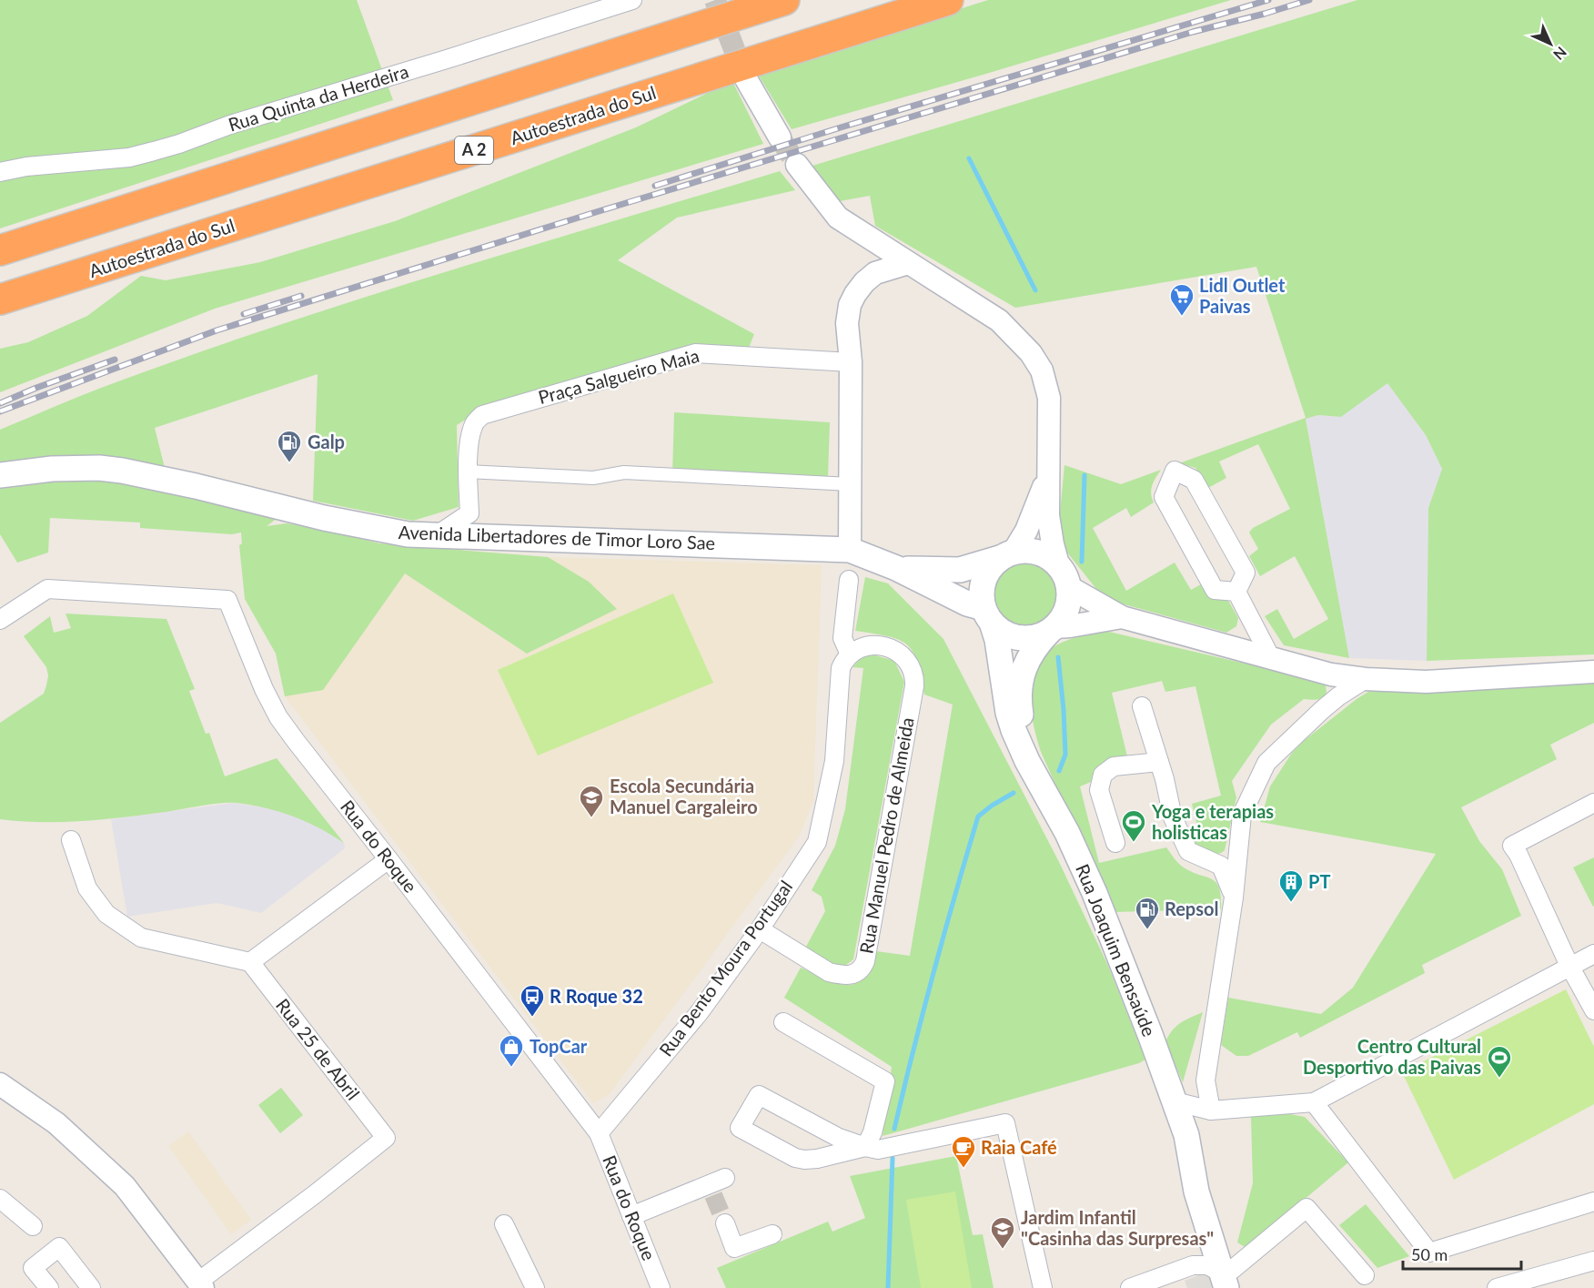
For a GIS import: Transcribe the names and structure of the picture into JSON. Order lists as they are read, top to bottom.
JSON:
{
  "streets": {
    "highway": ["Autoestrada do Sul", "A 2"],
    "main road": ["Avenida Libertadores de Timor Loro Sae", "Rua Joaquim Bensaúde"],
    "street": [
      "Rua Quinta da Herdeira",
      "Praça Salgueiro Maia",
      "Rua Manuel Pedro de Almeida",
      "Rua do Roque",
      "Rua Bento Moura Portugal",
      "Rua 25 de Abril"
    ]
  },
  "crossings": [
    ["Praça Salgueiro Maia", "Avenida Libertadores de Timor Loro Sae"],
    ["Avenida Libertadores de Timor Loro Sae", "Rua Joaquim Bensaúde"],
    ["Rua Manuel Pedro de Almeida", "Rua Bento Moura Portugal"],
    ["Rua do Roque", "Rua Bento Moura Portugal"]
  ],
  "places": {
    "supermarket": ["Lidl Outlet Paivas"],
    "fuel station": ["Galp", "Repsol"],
    "school or university": ["Escola Secundária Manuel Cargaleiro", "Jardim Infantil \"Casinha das Surpresas\""],
    "sports": ["Yoga e terapias holisticas", "Centro Cultural Desportivo das Paivas"],
    "building": ["PT"],
    "bus stop": ["R Roque 32"],
    "shop": ["TopCar"],
    "cafe": ["Raia Café"]
  },
  "scale_bar": "50 m",
  "north": "bottom right"
}
